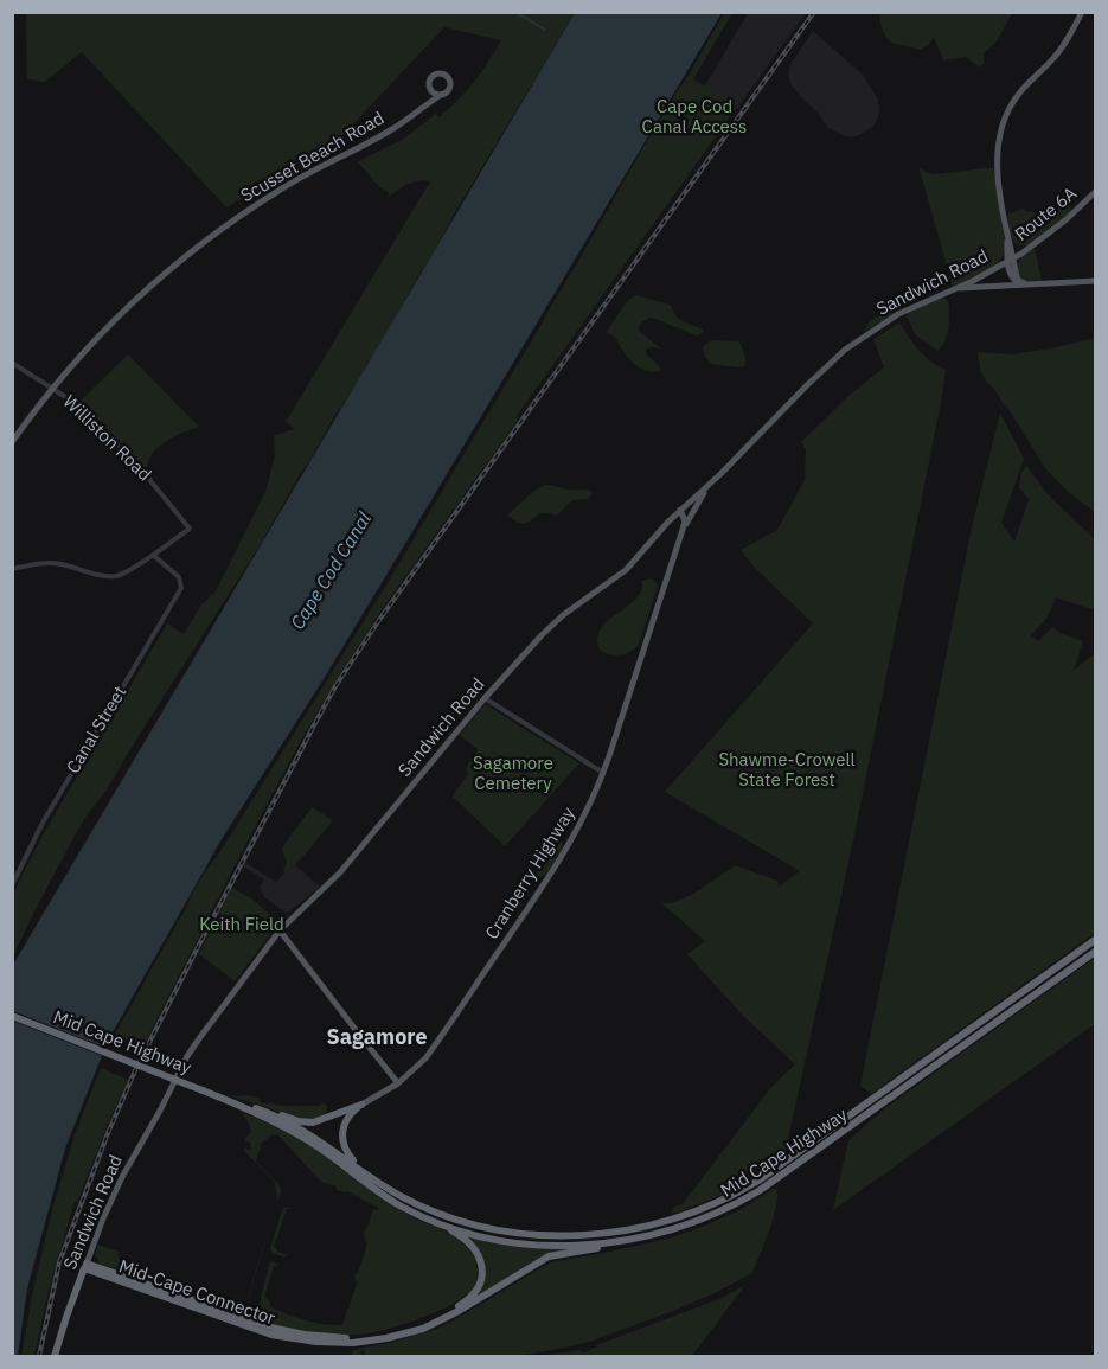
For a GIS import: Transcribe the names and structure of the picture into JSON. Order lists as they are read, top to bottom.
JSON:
{
  "streets": {
    "highway": ["Sandwich Road", "Mid Cape Highway", "Mid-Cape Connector"],
    "main road": ["Scusset Beach Road", "Route 6A", "Cranberry Highway"],
    "street": ["Williston Road", "Canal Street"]
  },
  "crossings": [
    ["Scusset Beach Road", "Williston Road"],
    ["Route 6A", "Sandwich Road"],
    ["Sandwich Road", "Cranberry Highway"],
    ["Sandwich Road", "Mid-Cape Connector"],
    ["Williston Road", "Canal Street"]
  ],
  "districts": ["Sagamore"],
  "water": ["Cape Cod Canal"],
  "parks": [
    "Cape Cod Canal Access",
    "Shawme-Crowell State Forest",
    "Sagamore Cemetery",
    "Keith Field"
  ]
}
